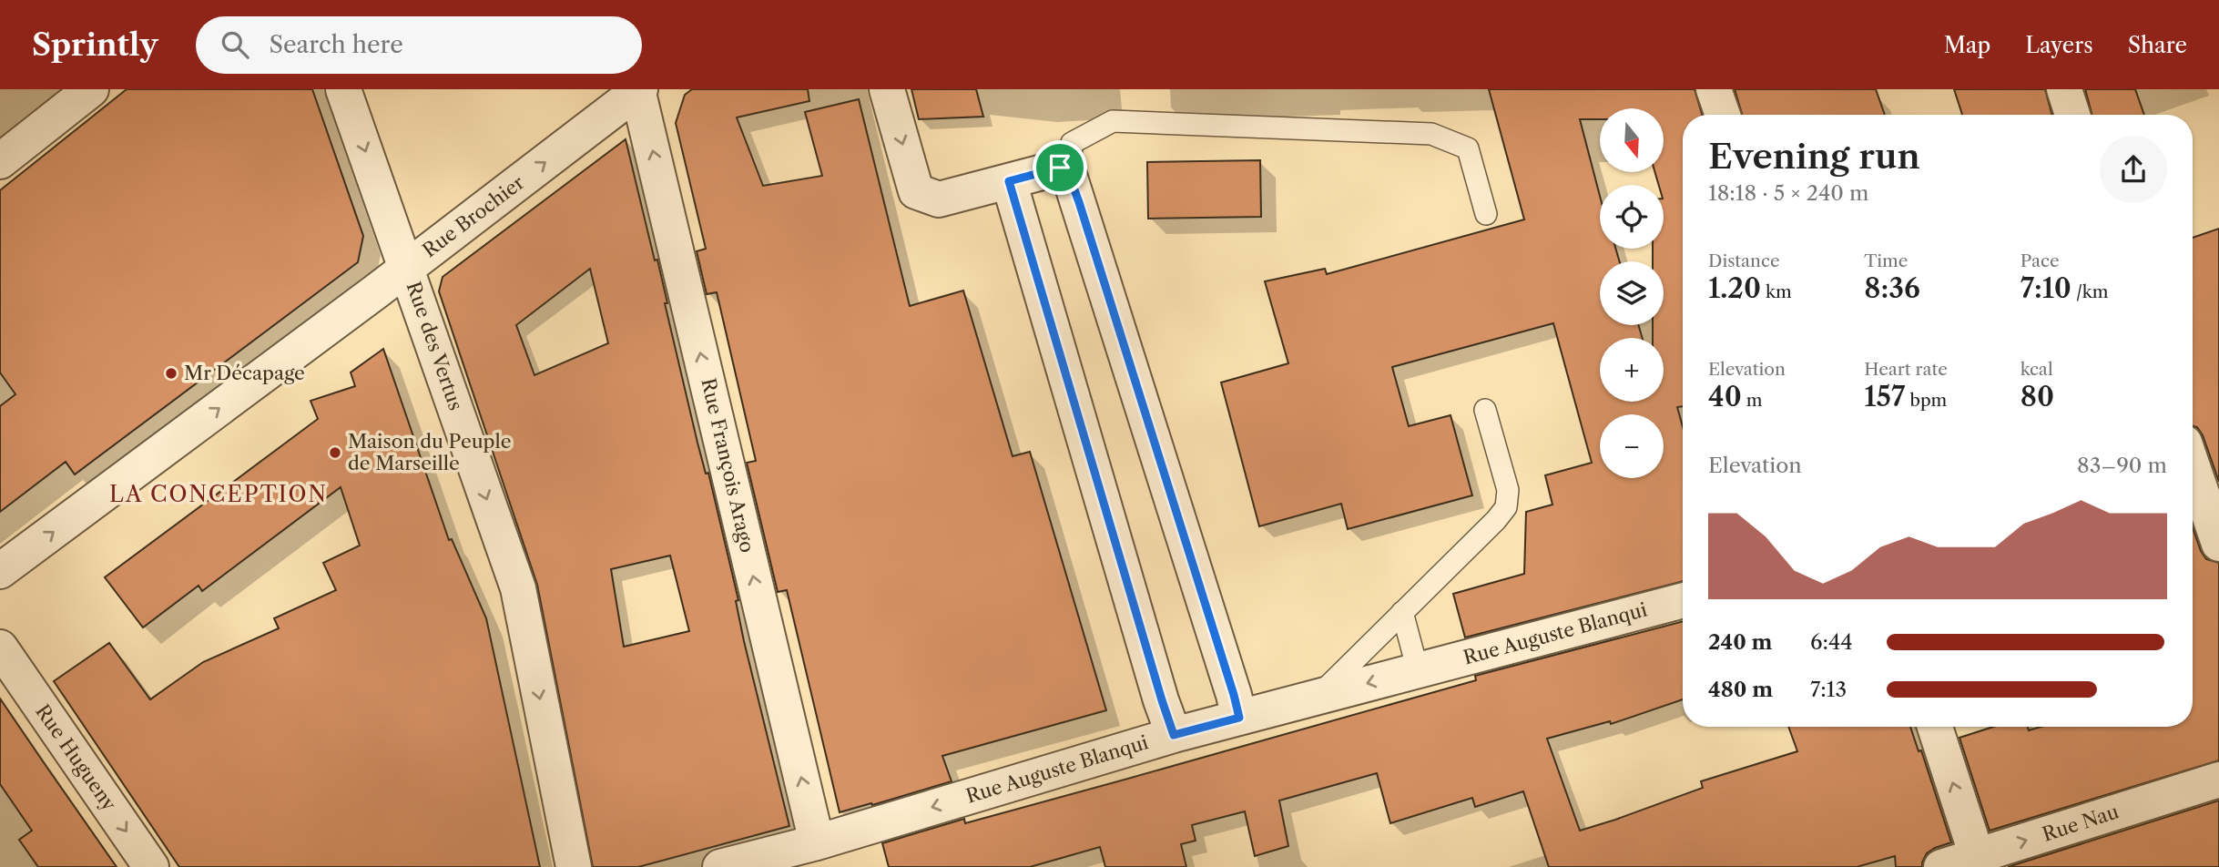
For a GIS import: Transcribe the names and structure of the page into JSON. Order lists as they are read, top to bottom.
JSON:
{
  "streets": {
    "street": [
      "Rue Brochier",
      "Rue des Vertus",
      "Rue François Arago",
      "Rue Auguste Blanqui",
      "Rue Hugueny",
      "Rue Nau"
    ]
  },
  "crossings": [
    ["Rue Brochier", "Rue des Vertus"],
    ["Rue Brochier", "Rue François Arago"],
    ["Rue François Arago", "Rue Auguste Blanqui"]
  ],
  "one_way": [
    "Rue Brochier",
    "Rue des Vertus",
    "Rue François Arago",
    "Rue Auguste Blanqui",
    "Rue Hugueny",
    "Rue Nau"
  ],
  "districts": ["LA CONCEPTION"],
  "places": ["Mr Décapage", "Maison du Peuple de Marseille"],
  "north": "bottom",
  "page": {
    "header": "Sprintly",
    "search": "Search here",
    "nav": ["Map", "Layers", "Share"],
    "map_buttons": ["+", "−"],
    "heading": ["Evening run", "18:18 · 5 × 240 m"],
    "stats": [
      ["Distance", "1.20 km"],
      ["Time", "8:36"],
      ["Pace", "7:10 /km"],
      ["Elevation", "40 m"],
      ["Heart rate", "157 bpm"],
      ["kcal", "80"]
    ],
    "chart": ["Elevation", "83–90 m"],
    "list": [
      {
        "name": "240 m",
        "note": "6:44"
      },
      {
        "name": "480 m",
        "note": "7:13"
      }
    ]
  }
}
